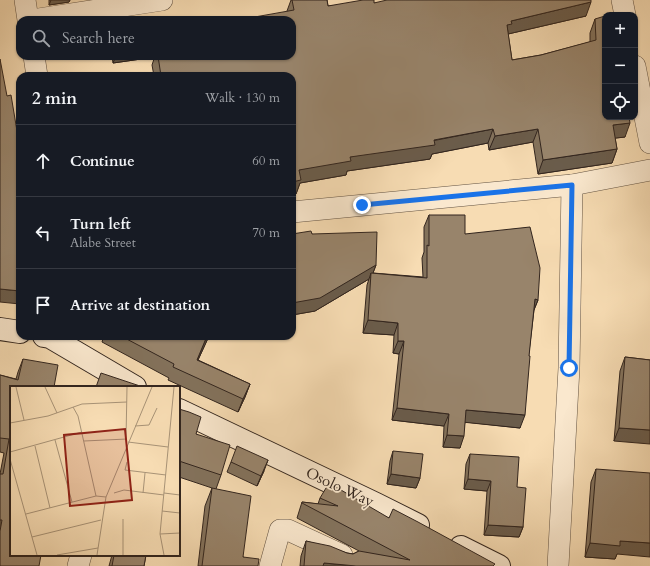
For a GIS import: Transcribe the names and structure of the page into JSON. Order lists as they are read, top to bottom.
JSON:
{
  "streets": {
    "main road": ["Osolo Way"]
  },
  "page": {
    "map_buttons": ["+", "−"],
    "search": "Search here",
    "heading": ["2 min", "Walk · 130 m"],
    "list": [
      ["Continue", "60 m"],
      ["Turn left", "Alabe Street", "70 m"],
      "Arrive at destination"
    ]
  }
}
